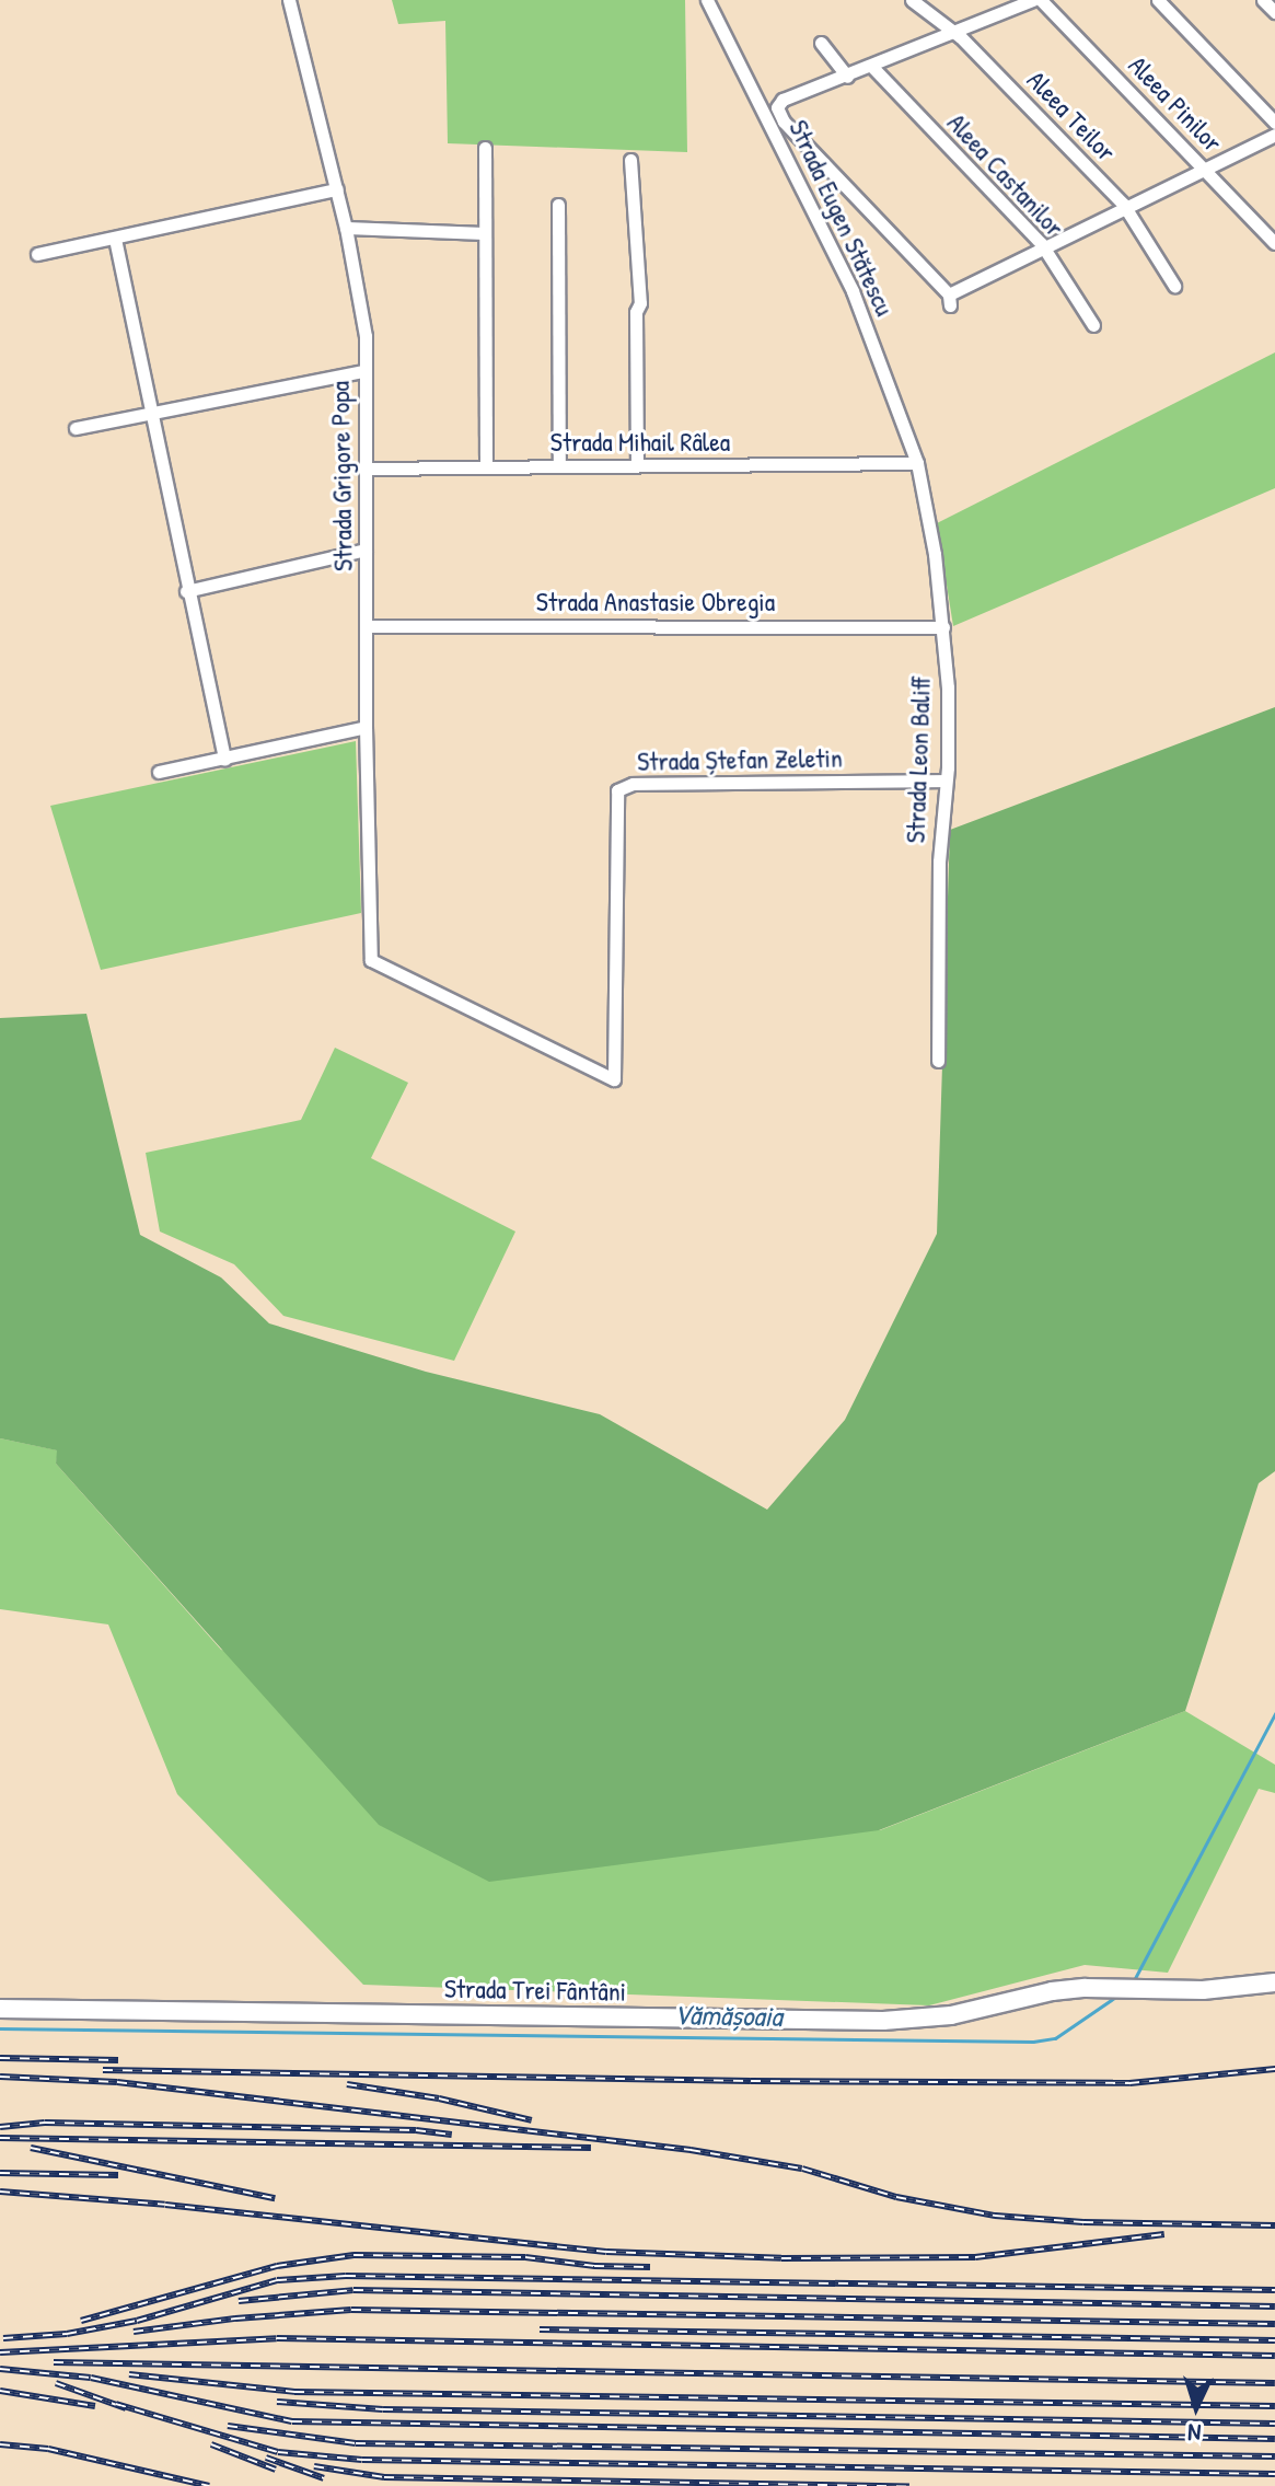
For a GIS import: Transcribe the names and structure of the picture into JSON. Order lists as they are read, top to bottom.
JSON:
{
  "streets": {
    "main road": ["Strada Trei Fântâni"],
    "street": [
      "Aleea Pinilor",
      "Aleea Teilor",
      "Aleea Castanilor",
      "Strada Eugen Stătescu",
      "Strada Mihail Râlea",
      "Strada Grigore Popa",
      "Strada Anastasie Obregia",
      "Strada Ștefan Zeletin",
      "Strada Leon Baliff"
    ]
  },
  "crossings": [
    ["Strada Eugen Stătescu", "Strada Mihail Râlea"],
    ["Strada Eugen Stătescu", "Strada Leon Baliff"],
    ["Strada Mihail Râlea", "Strada Grigore Popa"],
    ["Strada Mihail Râlea", "Strada Leon Baliff"],
    ["Strada Grigore Popa", "Strada Anastasie Obregia"],
    ["Strada Grigore Popa", "Strada Ștefan Zeletin"],
    ["Strada Anastasie Obregia", "Strada Leon Baliff"],
    ["Strada Ștefan Zeletin", "Strada Leon Baliff"]
  ],
  "water": ["Vămășoaia"],
  "north": "bottom"
}
